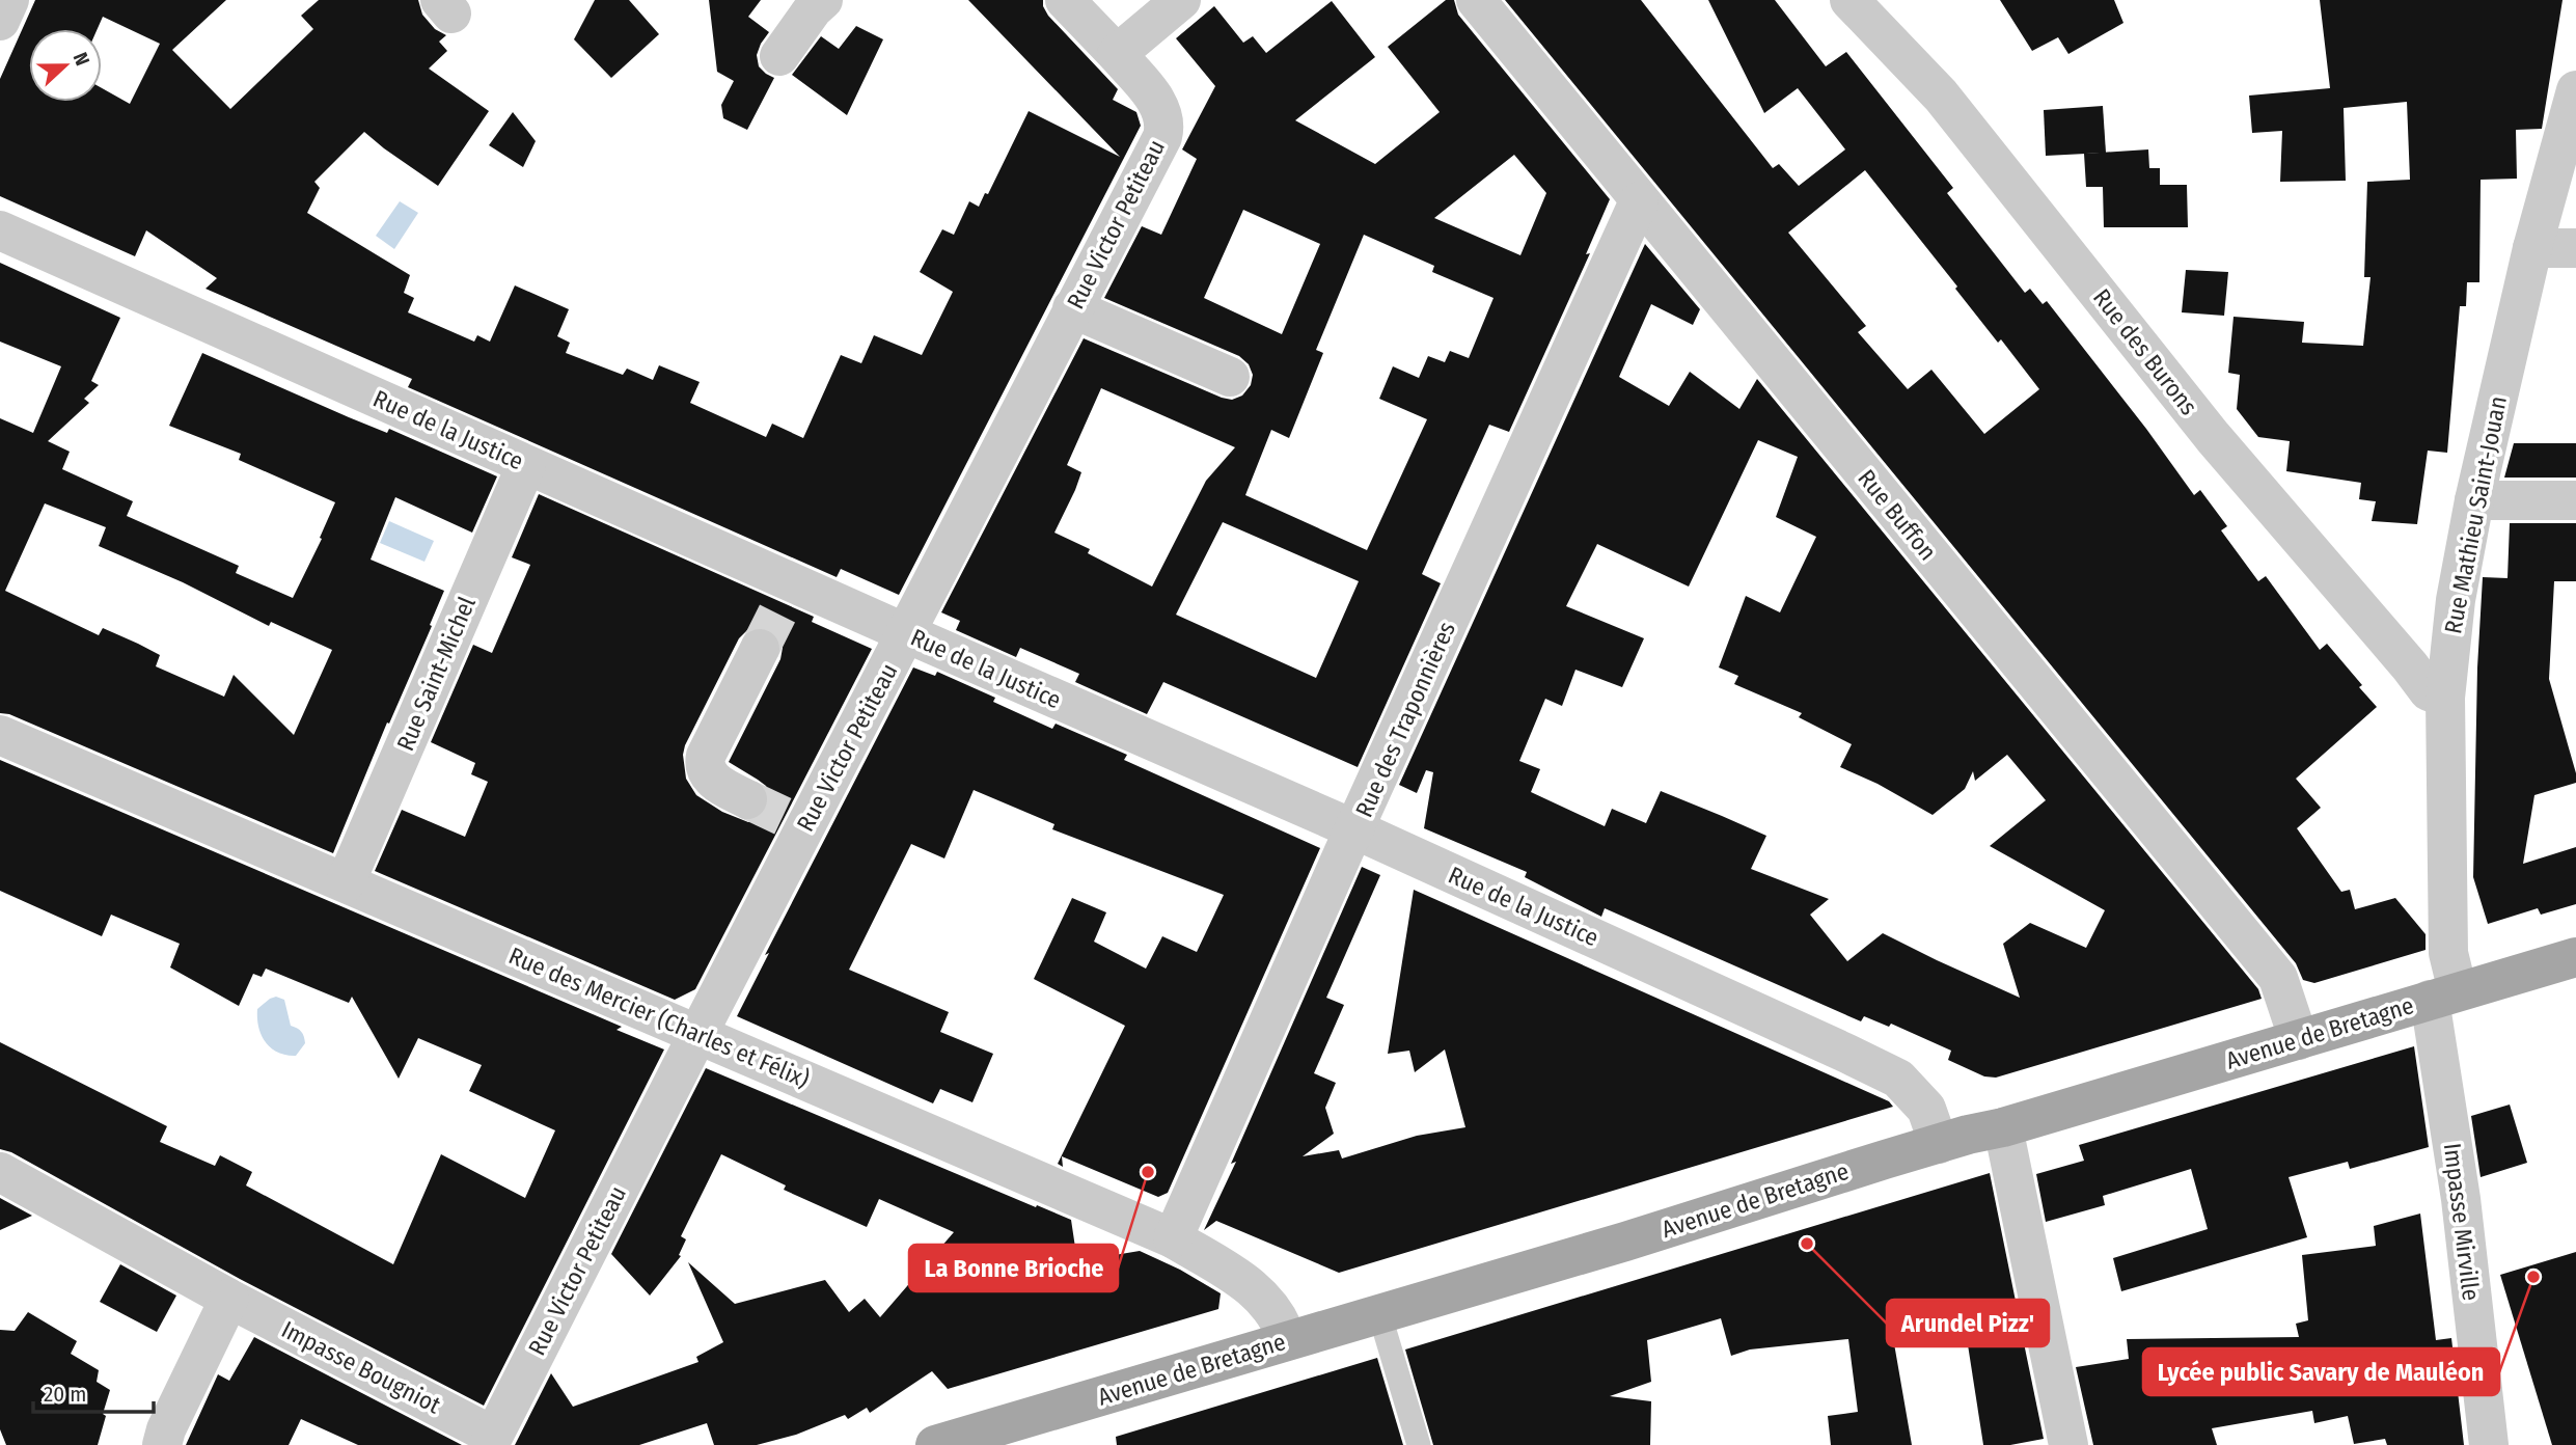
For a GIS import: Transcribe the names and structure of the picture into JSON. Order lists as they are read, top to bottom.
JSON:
{
  "streets": {
    "main road": ["Avenue de Bretagne"],
    "street": [
      "Rue Victor Petiteau",
      "Rue des Burons",
      "Rue de la Justice",
      "Rue Buffon",
      "Rue Mathieu Saint-Jouan",
      "Rue Saint-Michel",
      "Rue des Traponnières",
      "Rue des Mercier (Charles et Félix)",
      "Impasse Mirville",
      "Impasse Bougniot"
    ]
  },
  "crossings": [
    ["Rue Victor Petiteau", "Rue de la Justice"],
    ["Rue Victor Petiteau", "Rue des Mercier (Charles et Félix)"],
    ["Rue Victor Petiteau", "Impasse Bougniot"],
    ["Rue des Burons", "Rue Mathieu Saint-Jouan"],
    ["Rue de la Justice", "Rue Saint-Michel"],
    ["Rue de la Justice", "Rue des Traponnières"],
    ["Rue de la Justice", "Avenue de Bretagne"],
    ["Rue Buffon", "Rue des Traponnières"],
    ["Rue Buffon", "Avenue de Bretagne"],
    ["Rue Mathieu Saint-Jouan", "Avenue de Bretagne"],
    ["Rue Mathieu Saint-Jouan", "Impasse Mirville"],
    ["Rue Saint-Michel", "Rue des Mercier (Charles et Félix)"],
    ["Rue des Traponnières", "Rue des Mercier (Charles et Félix)"],
    ["Rue des Mercier (Charles et Félix)", "Avenue de Bretagne"],
    ["Avenue de Bretagne", "Impasse Mirville"]
  ],
  "places": ["La Bonne Brioche", "Arundel Pizz'", "Lycée public Savary de Mauléon"],
  "scale_bar": "20 m",
  "north": "right"
}
